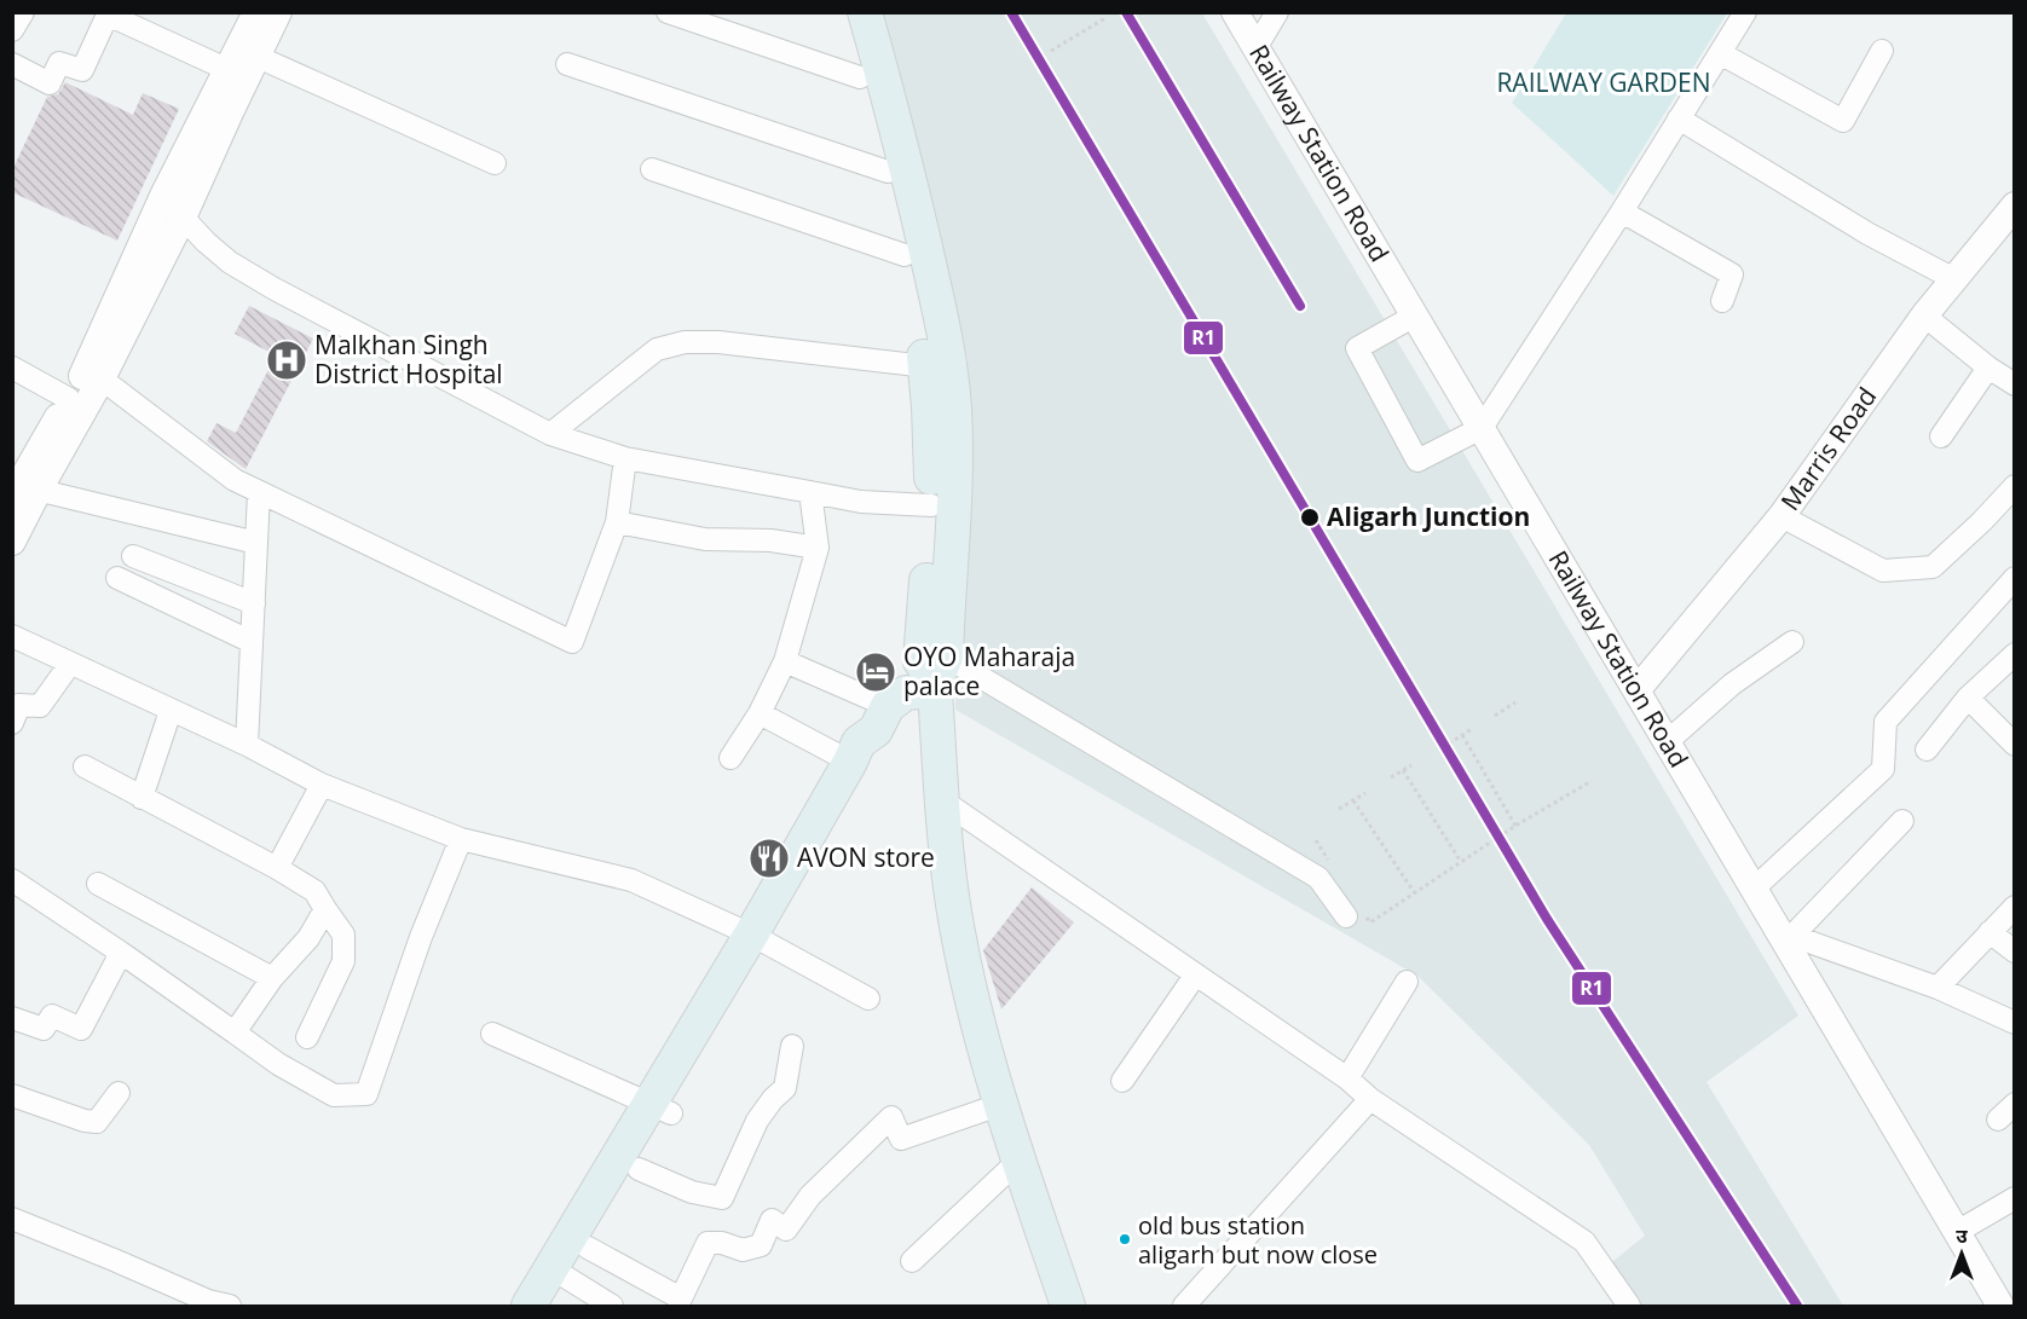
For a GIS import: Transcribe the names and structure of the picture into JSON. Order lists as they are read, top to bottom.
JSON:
{
  "streets": {
    "street": ["Railway Station Road", "Marris Road"]
  },
  "crossings": [
    ["Railway Station Road", "Marris Road"]
  ],
  "parks": ["RAILWAY GARDEN"],
  "places": {
    "hospital": ["Malkhan Singh District Hospital"],
    "other": ["Aligarh Junction", "old bus station aligarh but now close"],
    "hotel": ["OYO Maharaja palace"],
    "restaurant": ["AVON store"]
  },
  "lines": ["transit line R1"],
  "north": "top"
}
